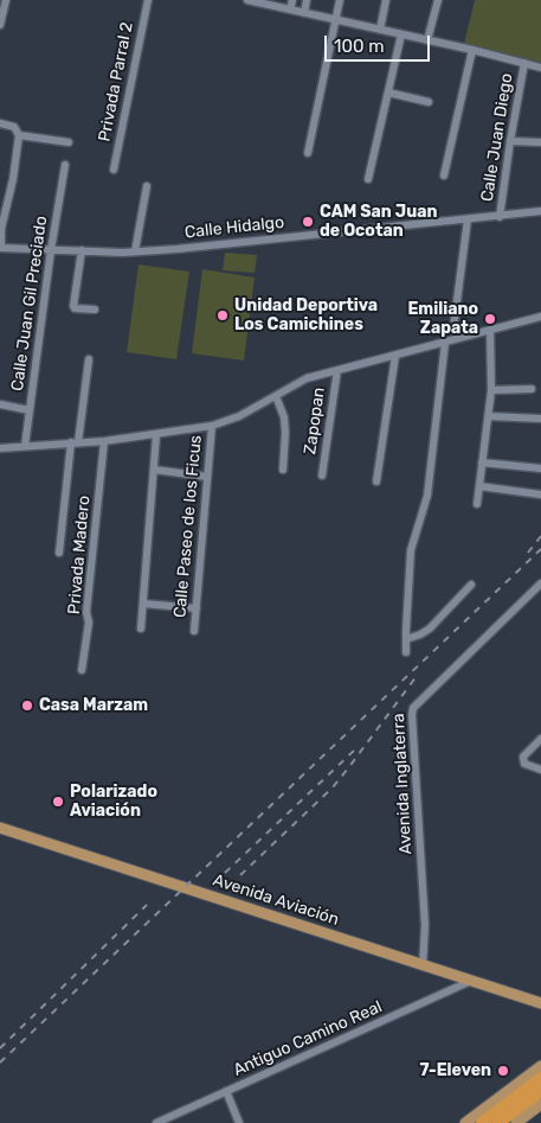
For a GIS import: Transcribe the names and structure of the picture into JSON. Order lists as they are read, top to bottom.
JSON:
{
  "streets": {
    "main road": ["Avenida Aviación"],
    "street": [
      "Privada Parral 2",
      "Calle Juan Diego",
      "Calle Hidalgo",
      "Calle Juan Gil Preciado",
      "Zapopan",
      "Calle Paseo de los Ficus",
      "Privada Madero",
      "Avenida Inglaterra",
      "Antiguo Camino Real"
    ]
  },
  "crossings": [
    ["Calle Juan Diego", "Calle Hidalgo"],
    ["Calle Hidalgo", "Calle Juan Gil Preciado"],
    ["Avenida Inglaterra", "Avenida Aviación"],
    ["Avenida Aviación", "Antiguo Camino Real"]
  ],
  "places": [
    "CAM San Juan de Ocotan",
    "Unidad Deportiva Los Camichines",
    "Emiliano Zapata",
    "Casa Marzam",
    "Polarizado Aviación",
    "7-Eleven"
  ],
  "scale_bar": "100 m"
}
